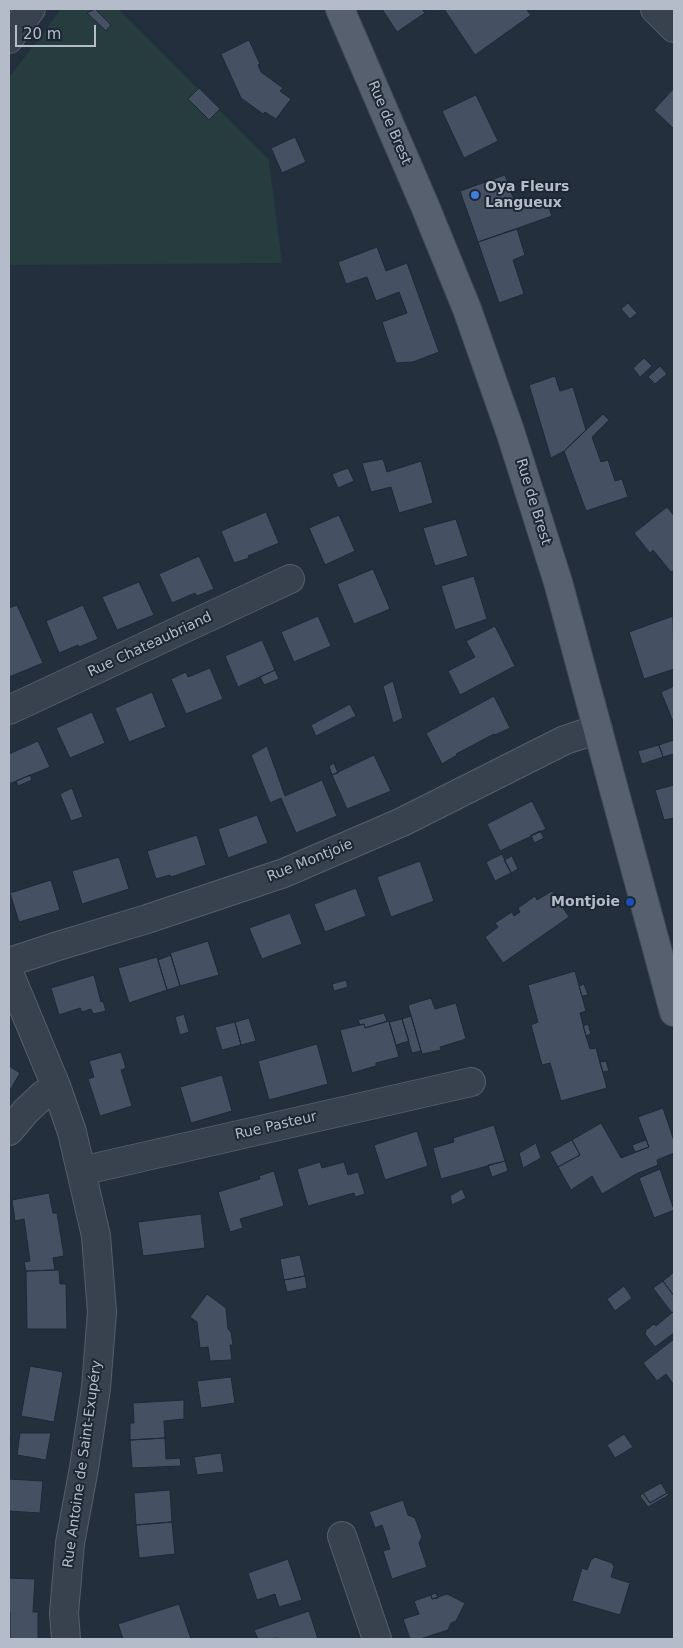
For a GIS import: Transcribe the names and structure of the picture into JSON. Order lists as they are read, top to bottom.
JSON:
{
  "streets": {
    "main road": ["Rue de Brest"],
    "street": [
      "Rue Chateaubriand",
      "Rue Montjoie",
      "Rue Pasteur",
      "Rue Antoine de Saint-Exupéry"
    ]
  },
  "crossings": [
    ["Rue de Brest", "Rue Montjoie"],
    ["Rue Pasteur", "Rue Antoine de Saint-Exupéry"]
  ],
  "places": ["Oya Fleurs Langueux", "Montjoie"],
  "scale_bar": "20 m"
}
